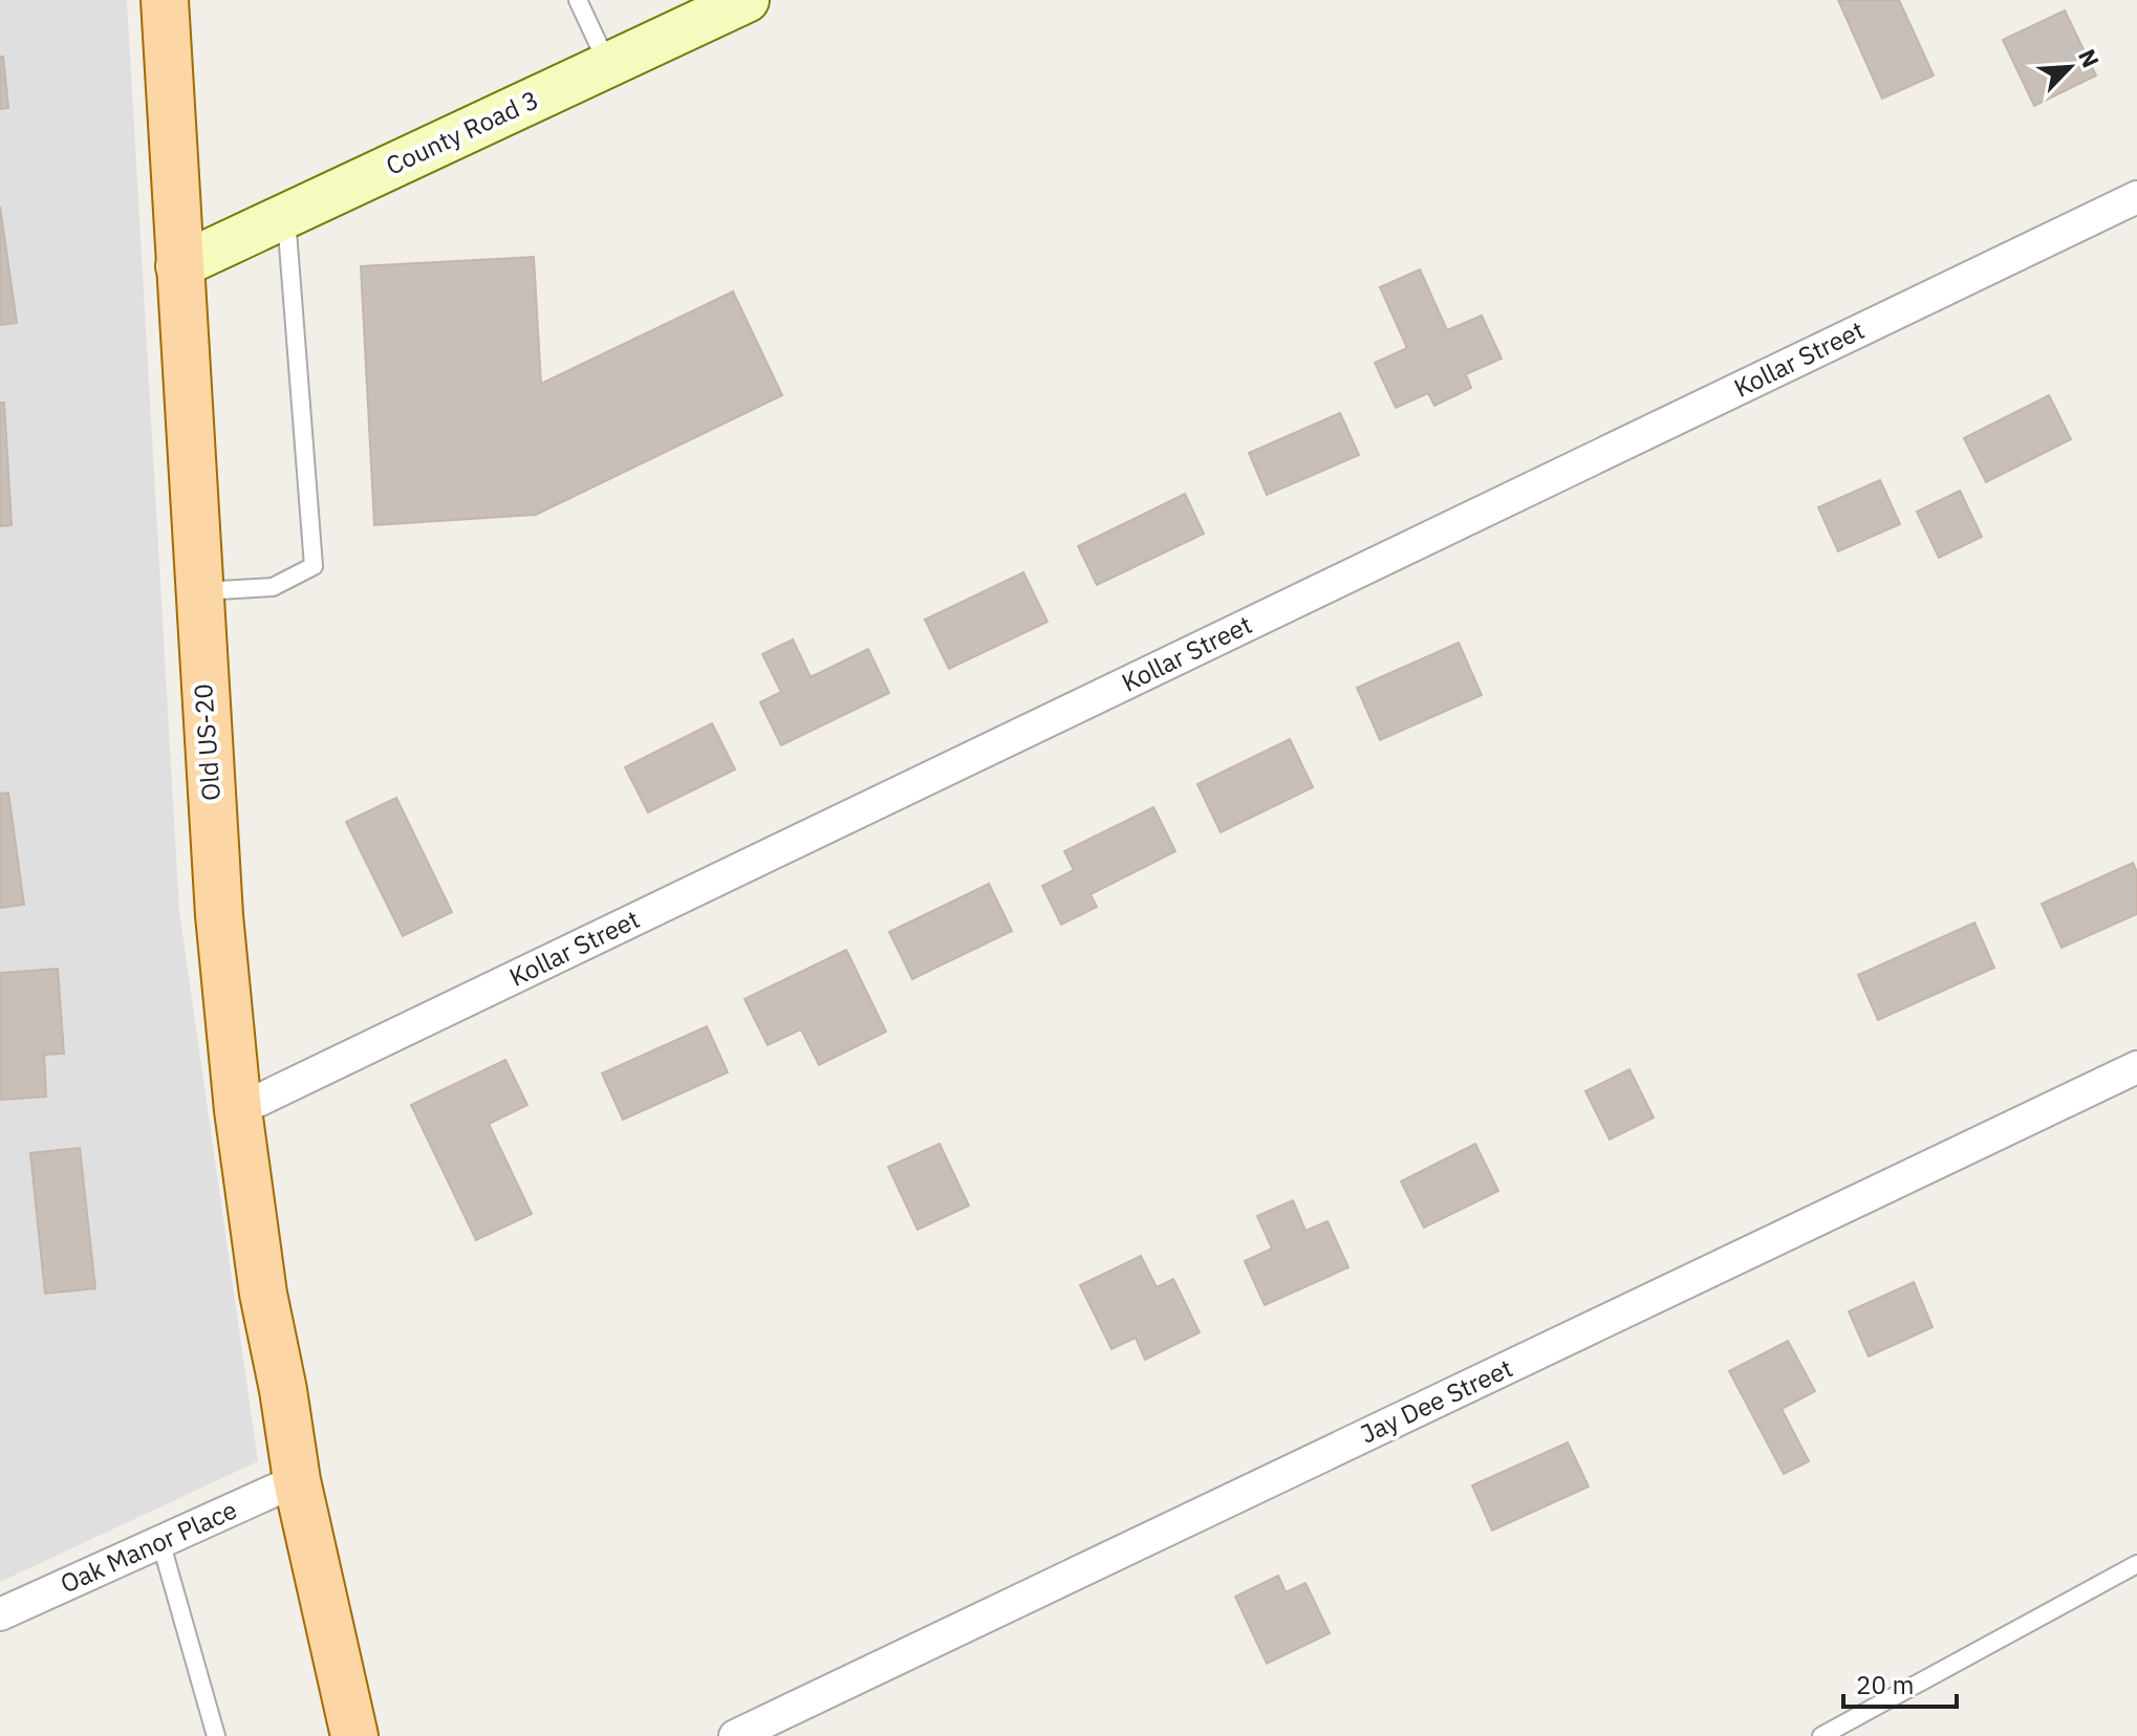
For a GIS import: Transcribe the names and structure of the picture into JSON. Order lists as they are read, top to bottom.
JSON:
{
  "streets": {
    "main road": ["Old US-20"],
    "street": [
      "County Road 3",
      "Kollar Street",
      "Jay Dee Street",
      "Oak Manor Place"
    ]
  },
  "crossings": [
    ["County Road 3", "Old US-20"],
    ["Kollar Street", "Old US-20"],
    ["Old US-20", "Oak Manor Place"]
  ],
  "scale_bar": "20 m",
  "north": "top right"
}
